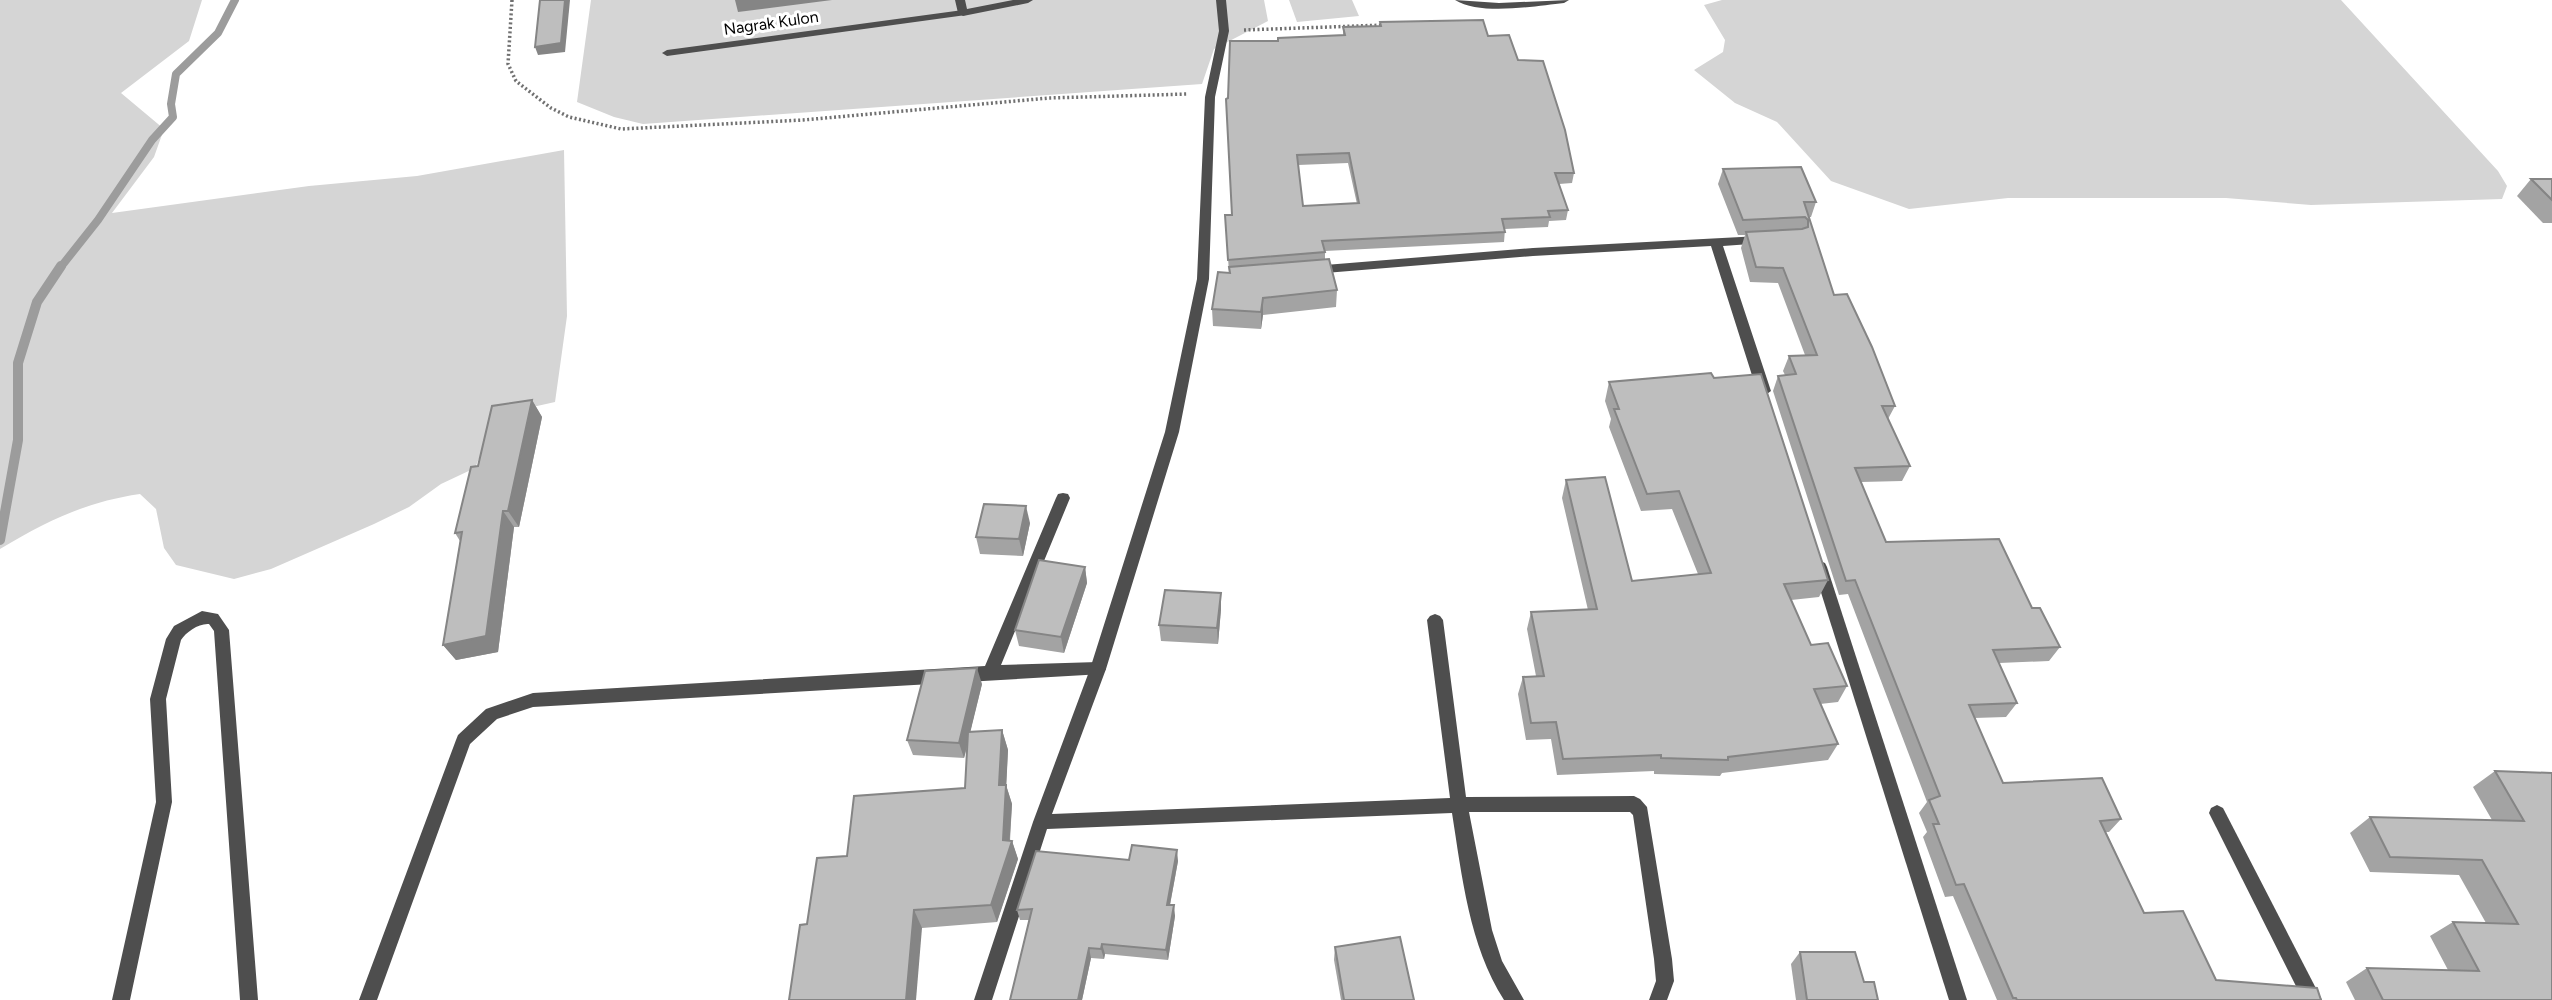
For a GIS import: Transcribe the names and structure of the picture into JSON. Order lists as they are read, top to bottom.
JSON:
{
  "streets": {
    "street": ["Nagrak Kulon"]
  }
}
